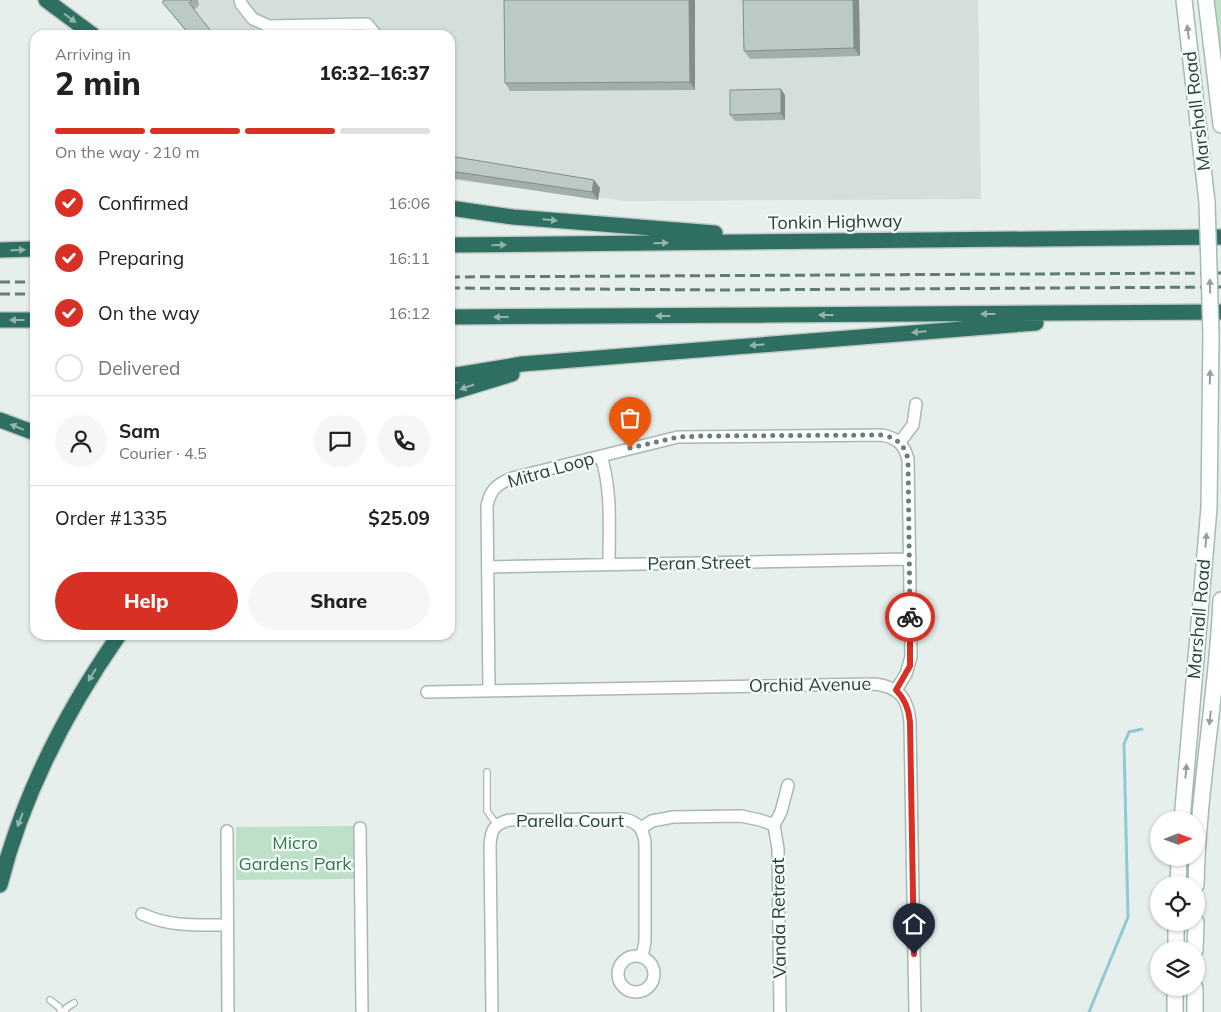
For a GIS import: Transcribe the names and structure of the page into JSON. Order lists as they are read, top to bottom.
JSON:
{
  "streets": {
    "highway": ["Tonkin Highway"],
    "main road": ["Marshall Road"],
    "street": [
      "Mitra Loop",
      "Peran Street",
      "Orchid Avenue",
      "Parella Court",
      "Vanda Retreat"
    ]
  },
  "crossings": [
    ["Mitra Loop", "Peran Street"],
    ["Mitra Loop", "Orchid Avenue"]
  ],
  "parks": ["Micro Gardens Park"],
  "north": "right",
  "page": {
    "heading": ["2 min", "Arriving in", "16:32–16:37"],
    "panel": [
      "Sam",
      "Courier · 4.5",
      "Order #1335",
      "$25.09"
    ],
    "bar": "On the way · 210 m",
    "list": [
      ["Confirmed", "16:06"],
      ["Preparing", "16:11"],
      ["On the way", "16:12"],
      "Delivered"
    ],
    "buttons": ["Help", "Share"]
  }
}
